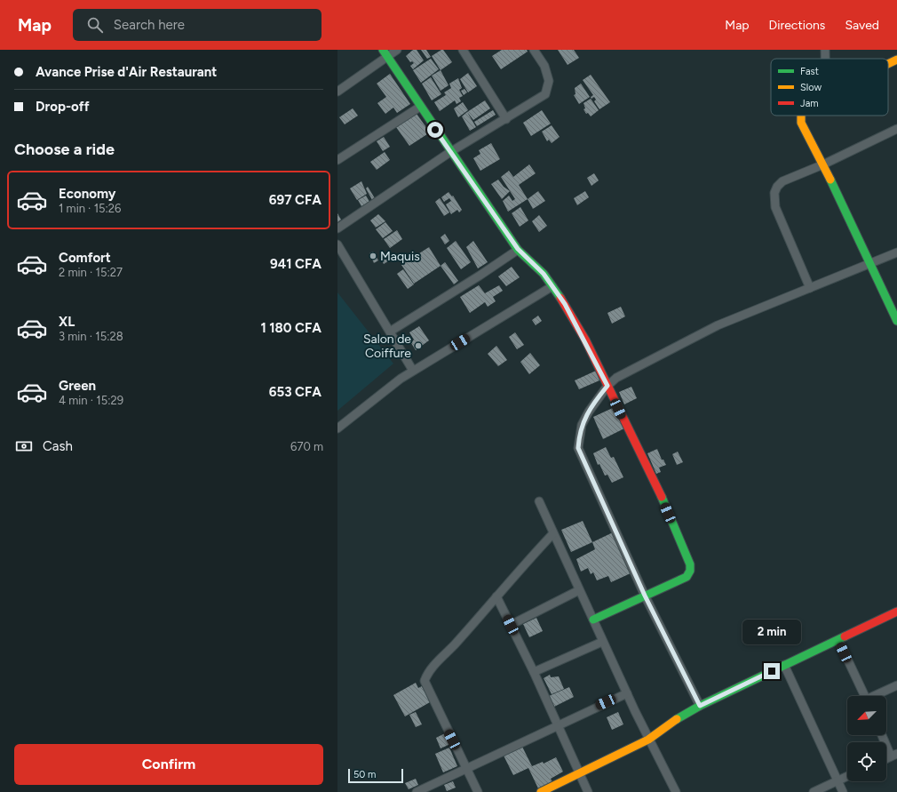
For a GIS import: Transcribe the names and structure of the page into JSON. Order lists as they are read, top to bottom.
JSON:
{
  "places": ["Maquis", "Salon de Coiffure"],
  "legend": ["Fast", "Slow", "Jam"],
  "scale_bar": "50 m",
  "north": "bottom left",
  "page": {
    "header": "Map",
    "search": "Search here",
    "nav": ["Map", "Directions", "Saved"],
    "banner": ["Avance Prise d'Air Restaurant", "Drop-off"],
    "heading": "Choose a ride",
    "list": [
      {
        "name": "Economy",
        "note": "1 min · 15:26",
        "value": "697 CFA"
      },
      {
        "name": "Comfort",
        "note": "2 min · 15:27",
        "value": "941 CFA"
      },
      {
        "name": "XL",
        "note": "3 min · 15:28",
        "value": "1 180 CFA"
      },
      {
        "name": "Green",
        "note": "4 min · 15:29",
        "value": "653 CFA"
      }
    ],
    "pay": ["Cash", "670 m"],
    "bubble": "2 min",
    "buttons": "Confirm",
    "scale": "50 m"
  }
}
